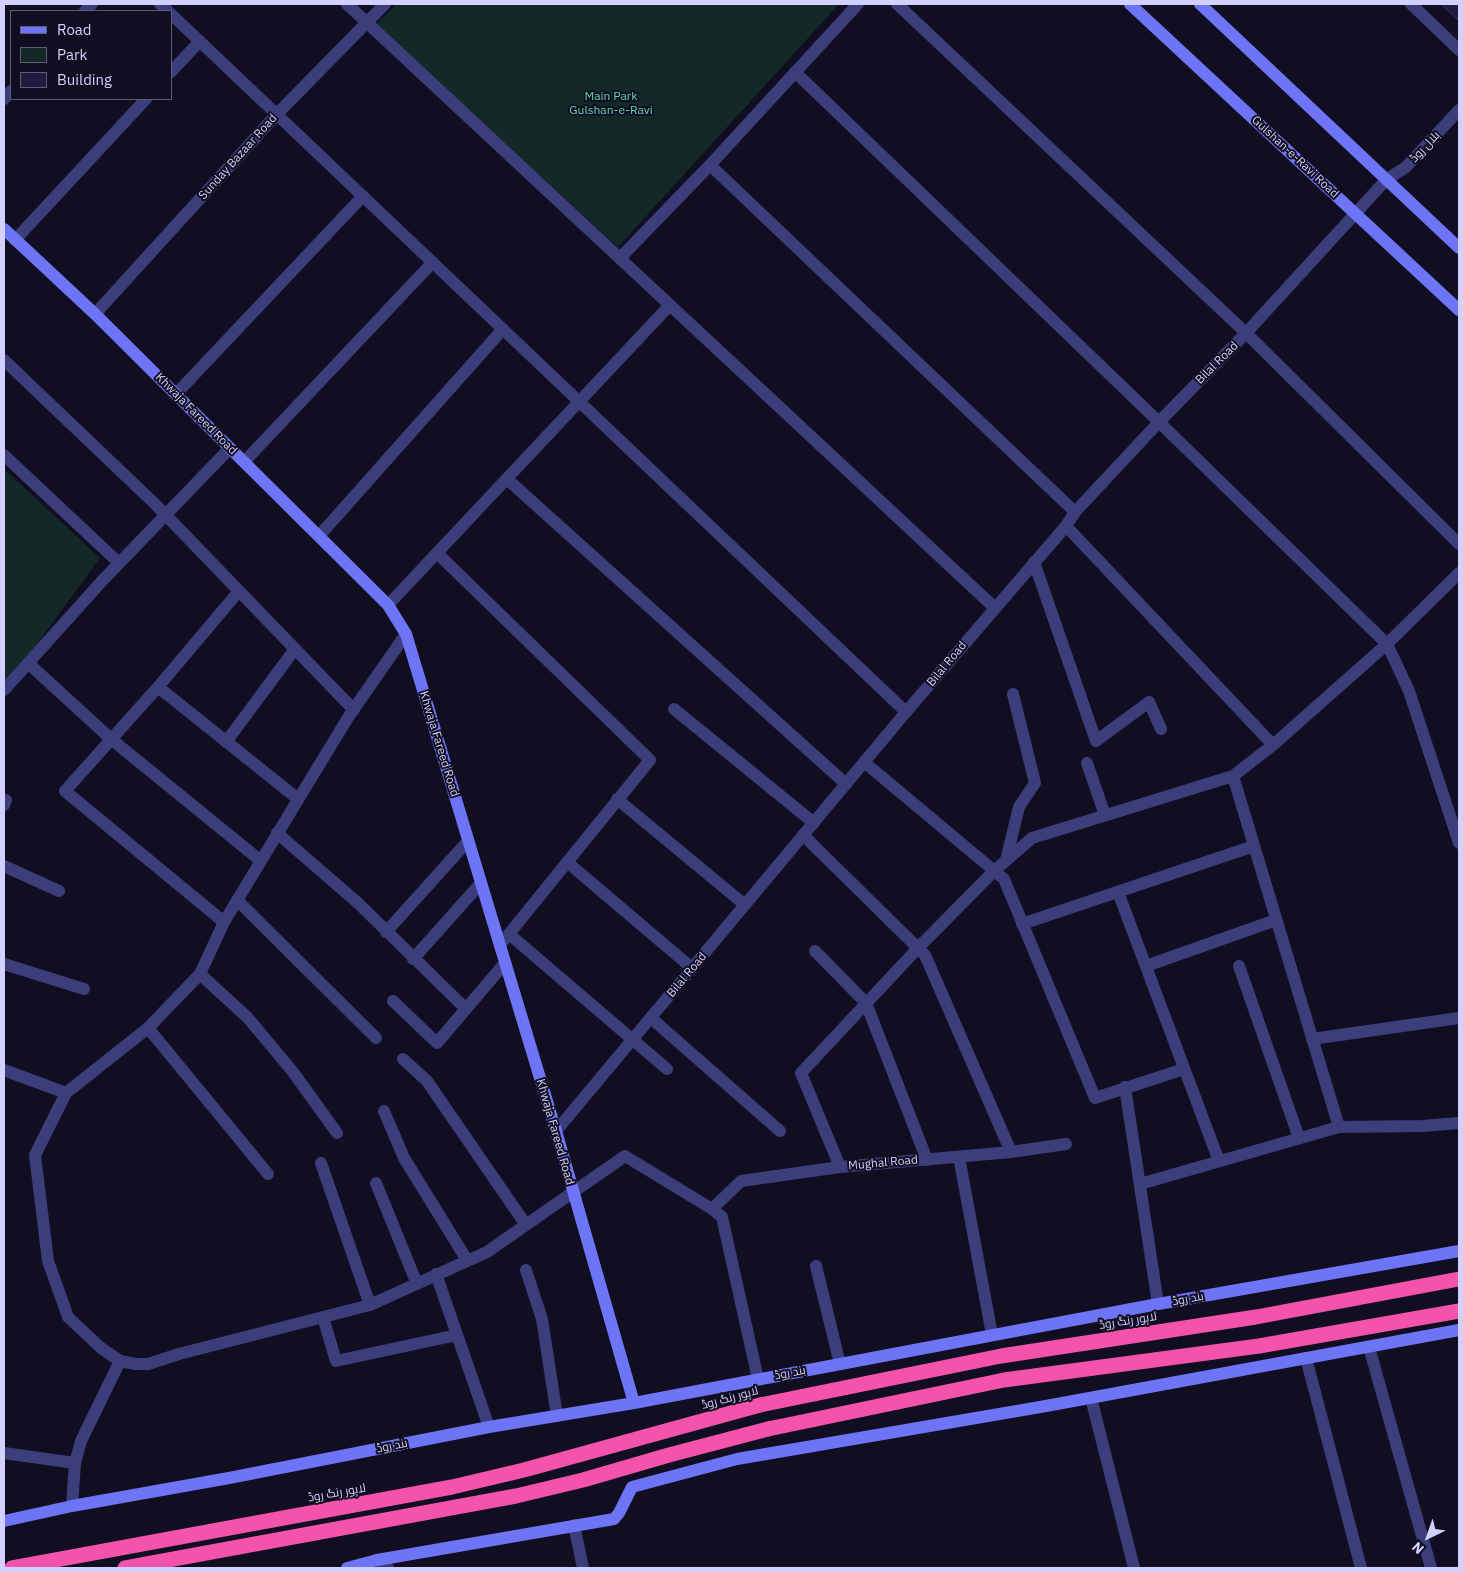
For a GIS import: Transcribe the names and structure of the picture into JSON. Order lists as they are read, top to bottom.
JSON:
{
  "streets": {
    "highway": ["لاہور رنگ روڈ"],
    "main road": ["Gulshan-e-Ravi Road", "Khwaja Fareed Road", "بند روڈ"],
    "street": [
      "بلال روڈ",
      "Sunday Bazaar Road",
      "Bilal Road",
      "Mughal Road"
    ]
  },
  "crossings": [
    ["بلال روڈ", "Gulshan-e-Ravi Road"],
    ["بلال روڈ", "Bilal Road"],
    ["Sunday Bazaar Road", "Khwaja Fareed Road"],
    ["Gulshan-e-Ravi Road", "Bilal Road"],
    ["Bilal Road", "Khwaja Fareed Road"],
    ["Khwaja Fareed Road", "بند روڈ"]
  ],
  "parks": ["Main Park Gulshan-e-Ravi"],
  "legend": ["Road", "Park", "Building"],
  "north": "bottom left"
}
